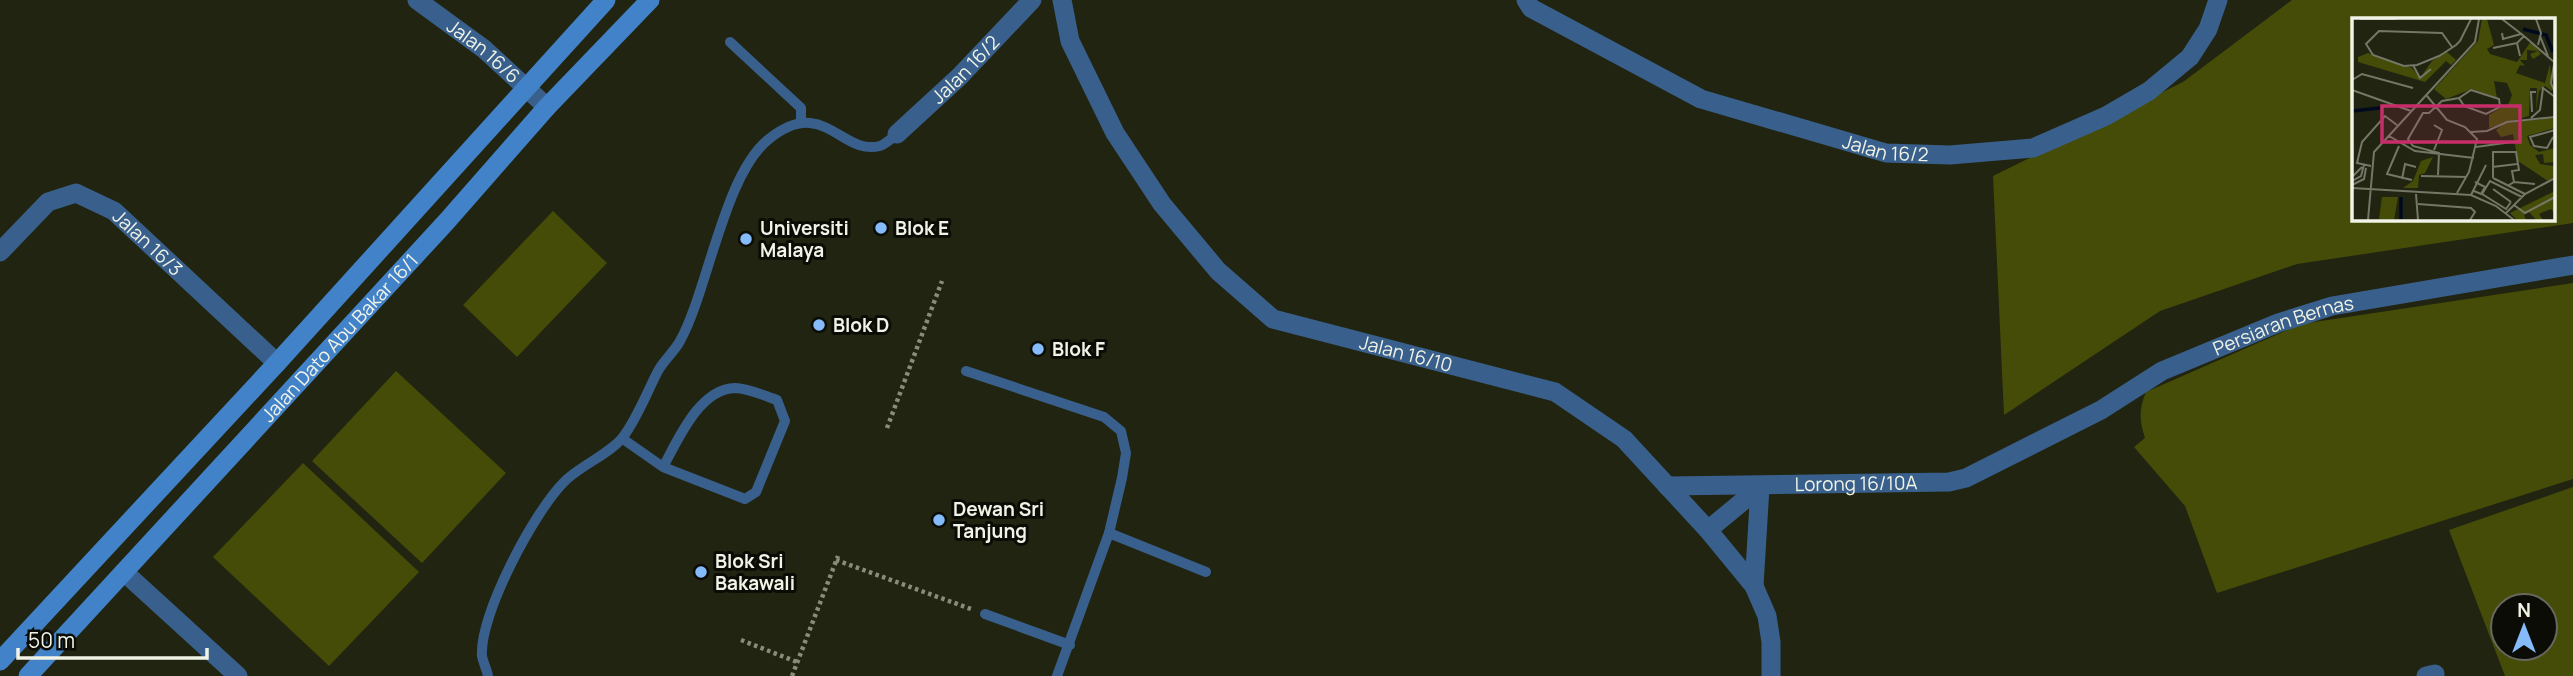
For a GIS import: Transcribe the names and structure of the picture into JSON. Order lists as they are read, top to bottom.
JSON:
{
  "streets": {
    "main road": ["Jalan Dato Abu Bakar 16/1"],
    "street": [
      "Jalan 16/6",
      "Jalan 16/2",
      "Jalan 16/3",
      "Persiaran Bernas",
      "Jalan 16/10",
      "Lorong 16/10A"
    ]
  },
  "crossings": [
    ["Jalan 16/6", "Jalan Dato Abu Bakar 16/1"],
    ["Jalan 16/3", "Jalan Dato Abu Bakar 16/1"],
    ["Persiaran Bernas", "Lorong 16/10A"],
    ["Jalan 16/10", "Lorong 16/10A"]
  ],
  "places": [
    "Blok E",
    "Universiti Malaya",
    "Blok D",
    "Blok F",
    "Dewan Sri Tanjung",
    "Blok Sri Bakawali"
  ],
  "scale_bar": "50 m",
  "north": "top"
}
